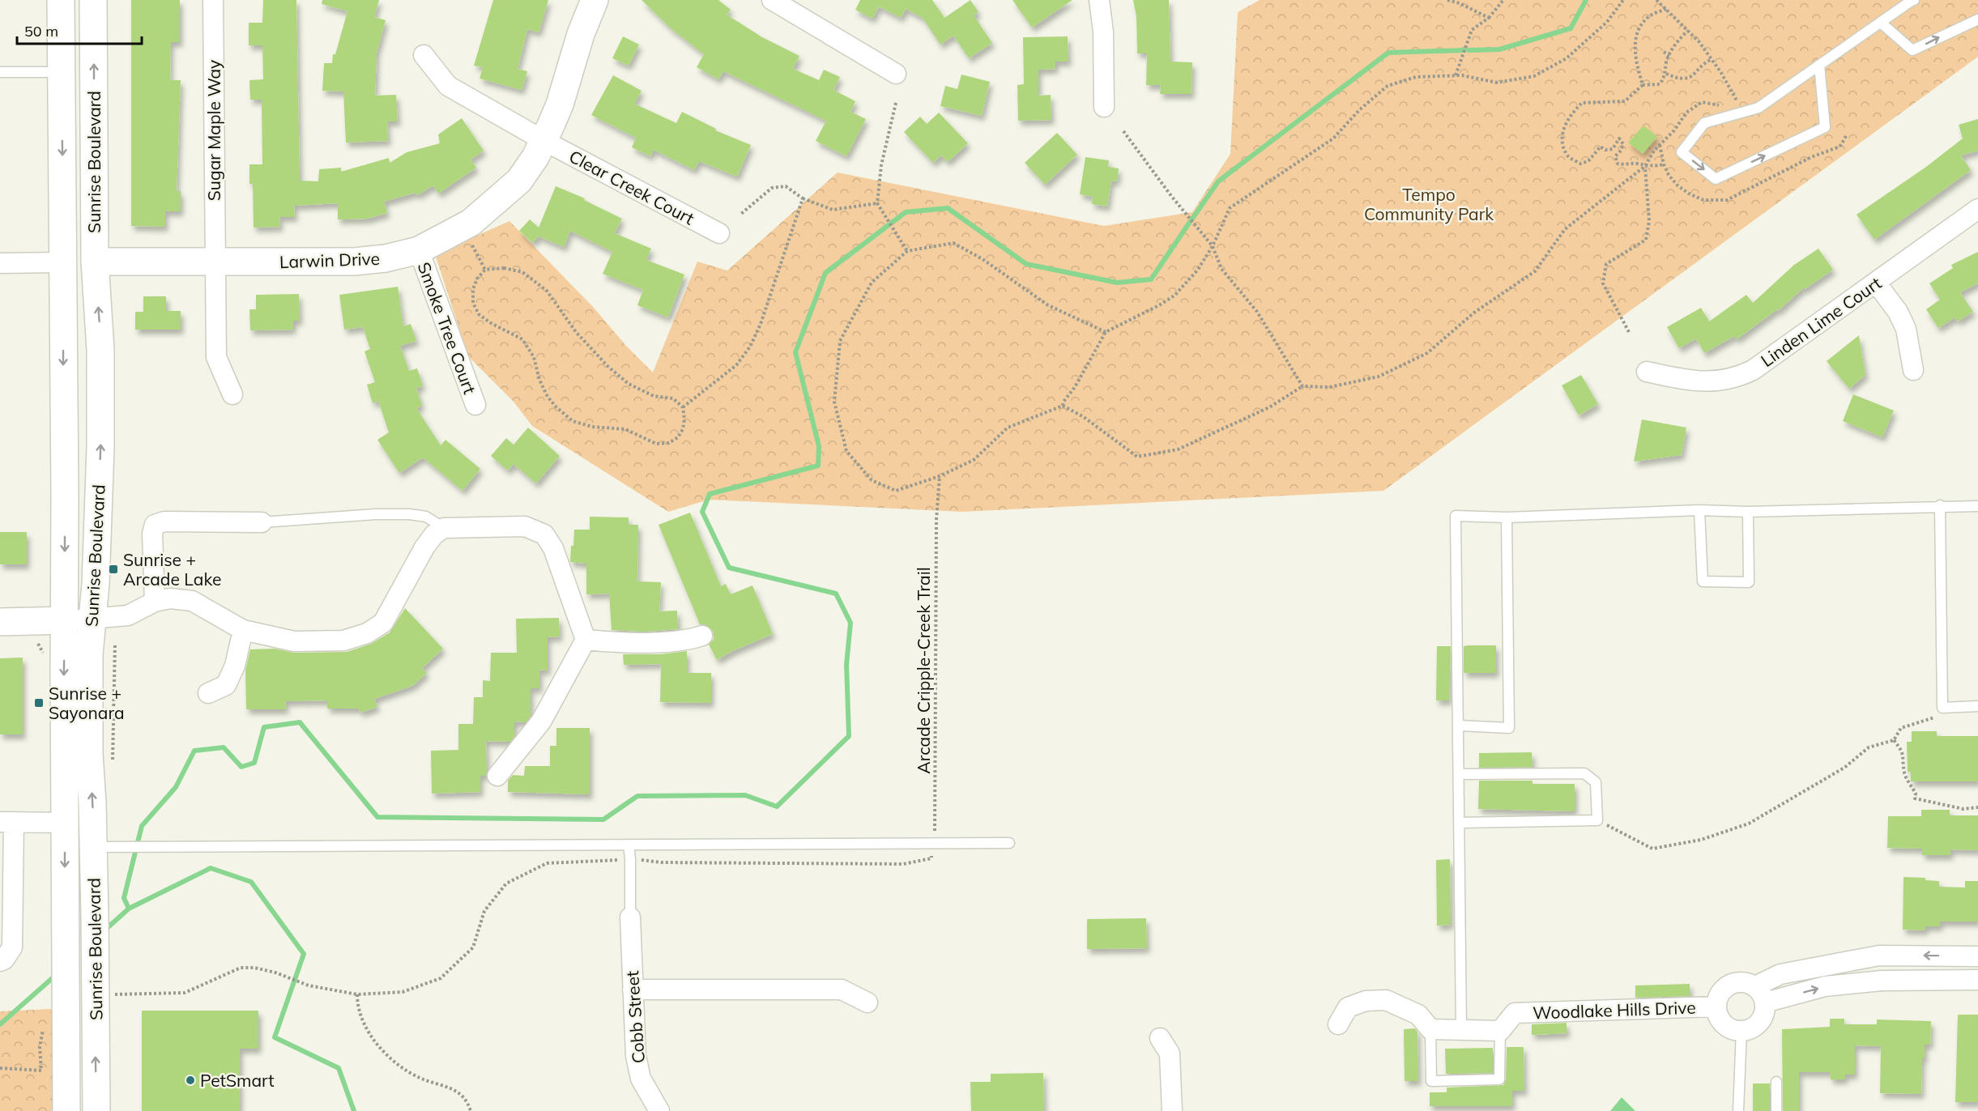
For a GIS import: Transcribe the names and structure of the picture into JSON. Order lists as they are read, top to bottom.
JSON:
{
  "streets": {
    "main road": ["Sunrise Boulevard", "Larwin Drive"],
    "street": [
      "Sugar Maple Way",
      "Clear Creek Court",
      "Linden Lime Court",
      "Smoke Tree Court",
      "Woodlake Hills Drive",
      "Cobb Street"
    ],
    "path": ["Arcade Cripple-Creek Trail"]
  },
  "crossings": [
    ["Sugar Maple Way", "Larwin Drive"],
    ["Sunrise Boulevard", "Larwin Drive"],
    ["Clear Creek Court", "Larwin Drive"],
    ["Larwin Drive", "Smoke Tree Court"]
  ],
  "parks": ["Tempo Community Park"],
  "places": {
    "transit": ["Sunrise + Arcade Lake", "Sunrise + Sayonara"],
    "other": ["PetSmart"]
  },
  "scale_bar": "50 m"
}
